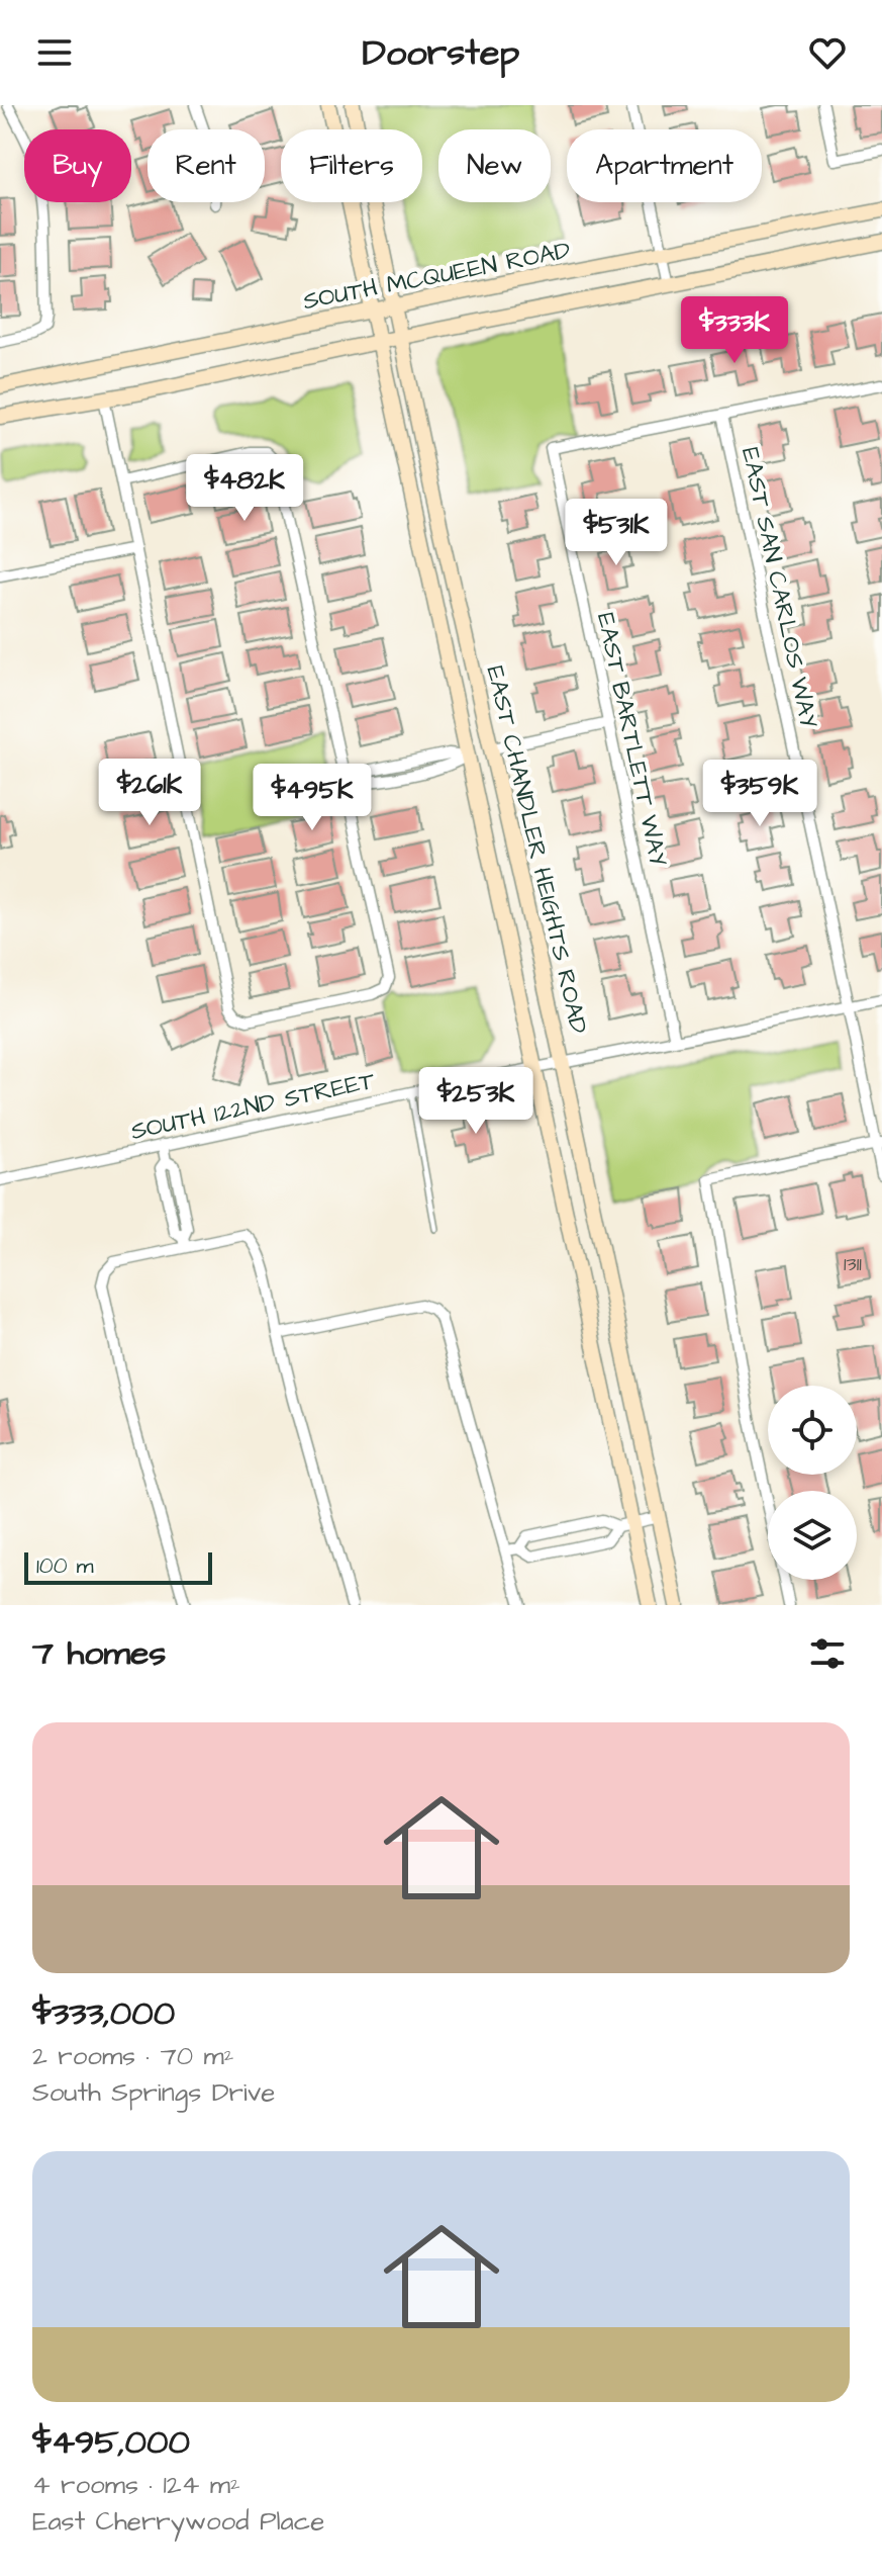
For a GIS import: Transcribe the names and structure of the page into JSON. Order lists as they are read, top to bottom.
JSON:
{
  "streets": {
    "main road": ["SOUTH MCQUEEN ROAD", "EAST CHANDLER HEIGHTS ROAD"],
    "street": ["EAST SAN CARLOS WAY", "EAST BARTLETT WAY", "SOUTH 122ND STREET"]
  },
  "crossings": [
    ["SOUTH MCQUEEN ROAD", "EAST CHANDLER HEIGHTS ROAD"],
    ["EAST SAN CARLOS WAY", "EAST BARTLETT WAY"],
    ["EAST SAN CARLOS WAY", "SOUTH 122ND STREET"],
    ["EAST BARTLETT WAY", "SOUTH 122ND STREET"],
    ["EAST CHANDLER HEIGHTS ROAD", "SOUTH 122ND STREET"]
  ],
  "house_numbers": ["1311"],
  "scale_bar": "100 m",
  "page": {
    "header": "Doorstep",
    "chip": [
      "Buy",
      "Rent",
      "Filters",
      "New",
      "Apartment"
    ],
    "price": [
      "$333K",
      "$482K",
      "$531K",
      "$261K",
      "$359K",
      "$495K",
      "$253K"
    ],
    "scale": "100 m",
    "heading": "7 homes",
    "list": [
      {
        "name": "$333,000",
        "note": "2 rooms · 70 m² · South Springs Drive"
      },
      {
        "name": "$495,000",
        "note": "4 rooms · 124 m² · East Cherrywood Place"
      }
    ]
  }
}
